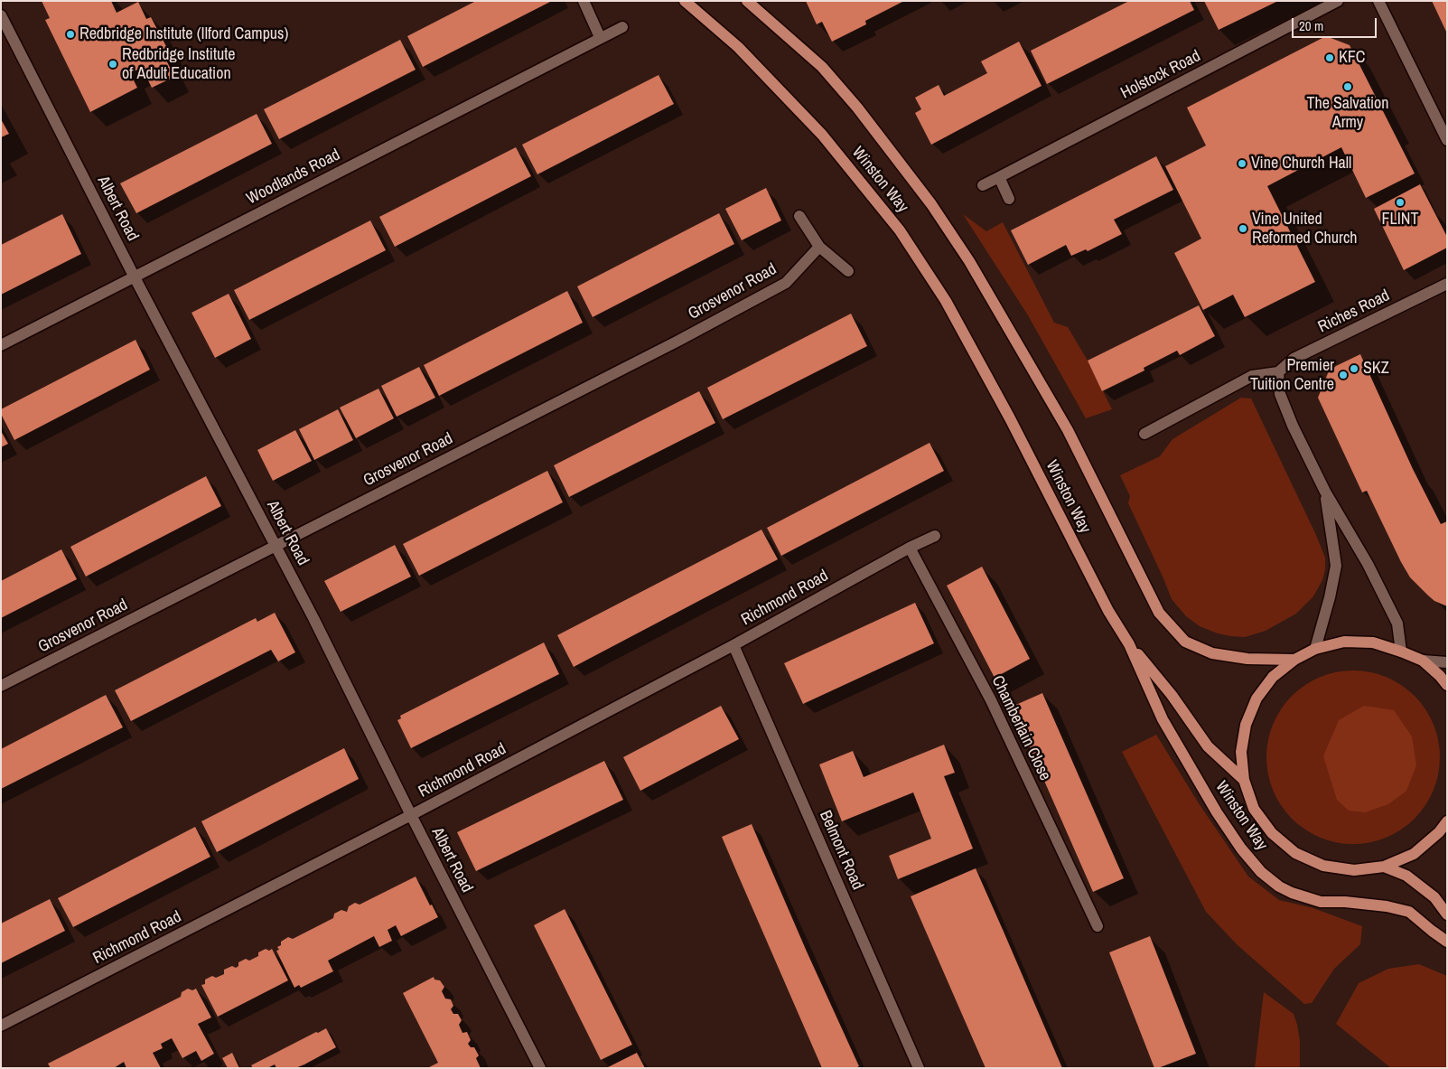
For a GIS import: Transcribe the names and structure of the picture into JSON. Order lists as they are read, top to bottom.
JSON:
{
  "streets": {
    "main road": ["Winston Way"],
    "street": [
      "Holstock Road",
      "Woodlands Road",
      "Albert Road",
      "Grosvenor Road",
      "Riches Road",
      "Richmond Road",
      "Chamberlain Close",
      "Belmont Road"
    ]
  },
  "crossings": [
    ["Woodlands Road", "Albert Road"],
    ["Albert Road", "Grosvenor Road"],
    ["Albert Road", "Richmond Road"],
    ["Richmond Road", "Chamberlain Close"],
    ["Richmond Road", "Belmont Road"]
  ],
  "places": [
    "Redbridge Institute (Ilford Campus)",
    "KFC",
    "Redbridge Institute of Adult Education",
    "The Salvation Army",
    "Vine Church Hall",
    "FLINT",
    "Vine United Reformed Church",
    "SKZ",
    "Premier Tuition Centre"
  ],
  "scale_bar": "20 m"
}
